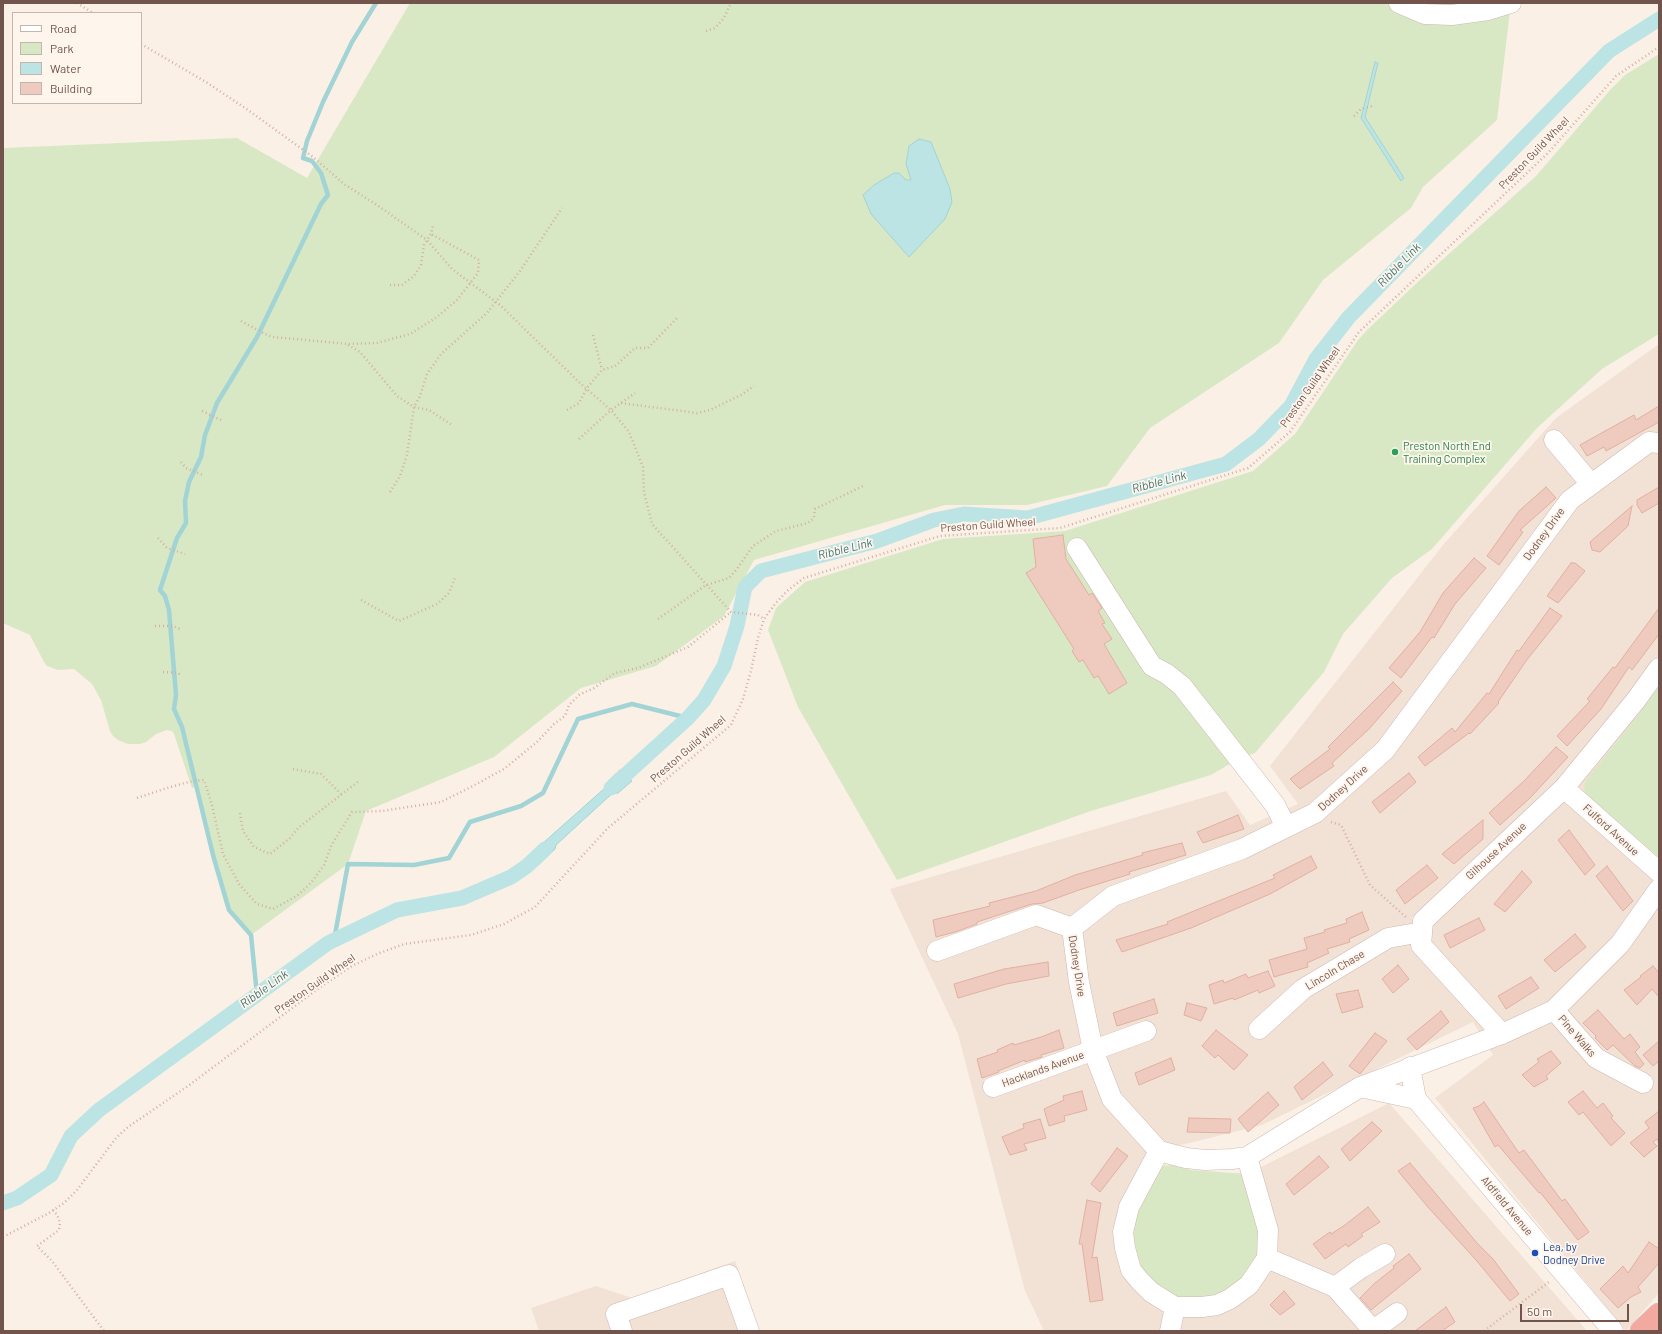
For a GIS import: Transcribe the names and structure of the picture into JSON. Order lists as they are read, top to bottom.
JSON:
{
  "streets": {
    "street": [
      "Dodney Drive",
      "Fulford Avenue",
      "Gilhouse Avenue",
      "Lincoln Chase",
      "Pine Walks",
      "Hacklands Avenue",
      "Aldfield Avenue"
    ],
    "path": ["Preston Guild Wheel"]
  },
  "crossings": [
    ["Dodney Drive", "Hacklands Avenue"],
    ["Fulford Avenue", "Gilhouse Avenue"],
    ["Gilhouse Avenue", "Lincoln Chase"]
  ],
  "water": ["Ribble Link"],
  "places": ["Preston North End Training Complex", "Lea, by Dodney Drive"],
  "legend": [
    "Road",
    "Park",
    "Water",
    "Building"
  ],
  "scale_bar": "50 m"
}
